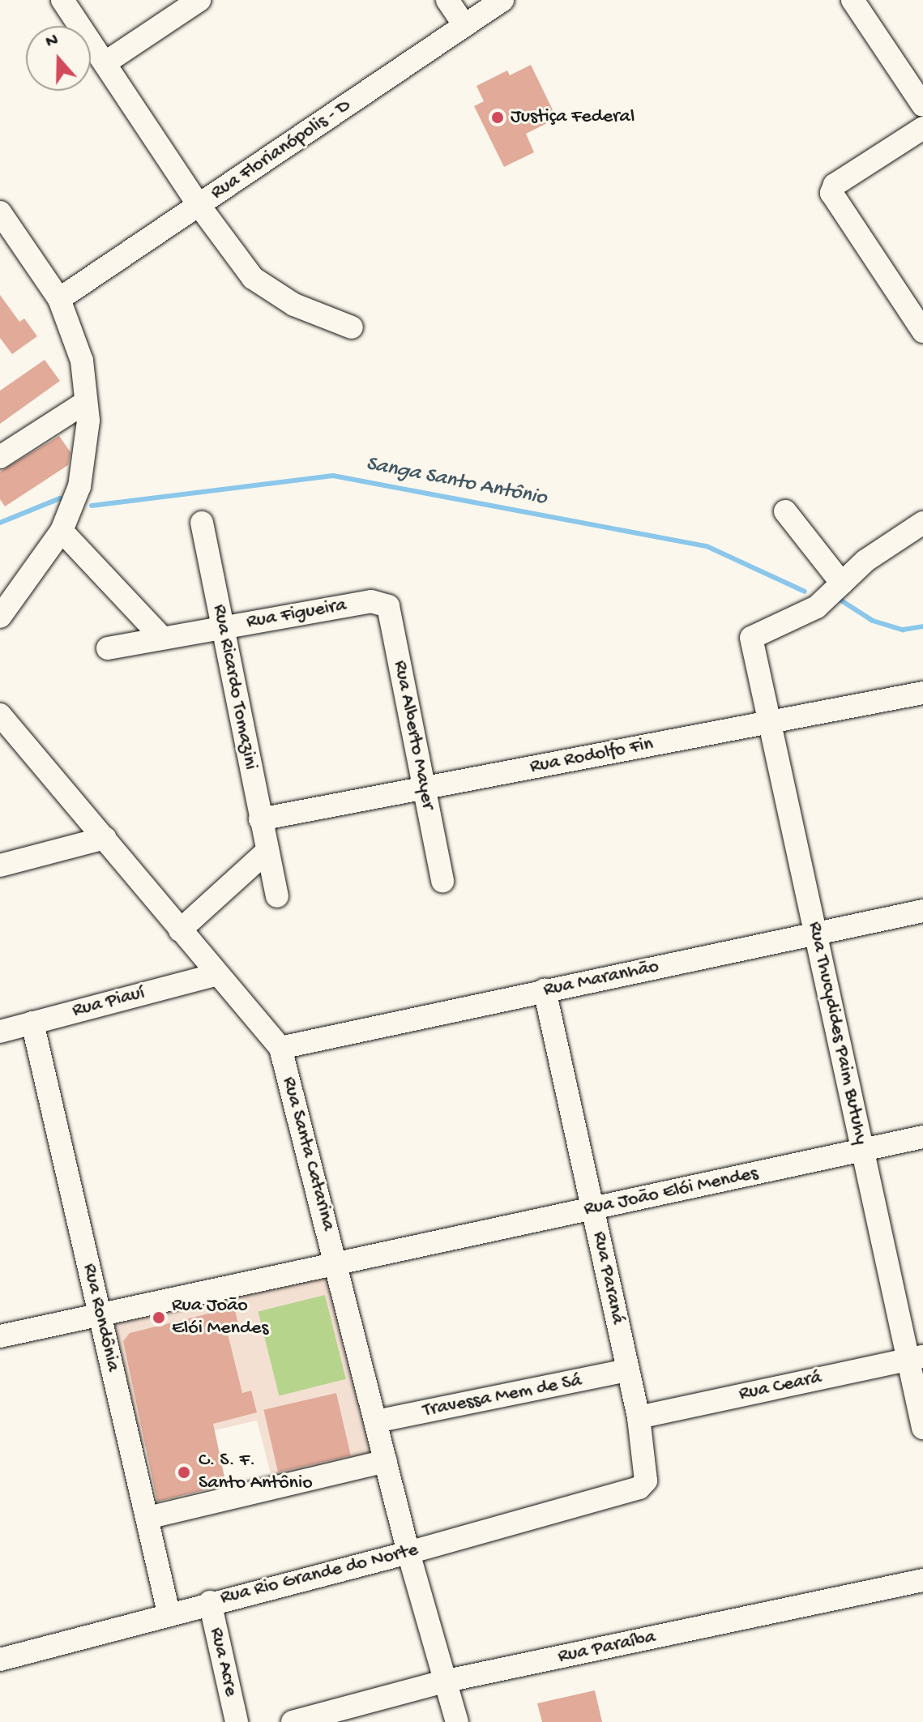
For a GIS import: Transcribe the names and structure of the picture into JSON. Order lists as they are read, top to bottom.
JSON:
{
  "streets": {
    "street": [
      "Rua Florianópolis - D",
      "Rua Figueira",
      "Rua Ricardo Tomazini",
      "Rua Alberto Mayer",
      "Rua Rodolfo Fin",
      "Rua Maranhão",
      "Rua Piauí",
      "Rua Thucydides Paim Butuhy",
      "Rua Santa Catarina",
      "Rua João Elói Mendes",
      "Rua Paraná",
      "Rua Rondônia",
      "Rua Ceará",
      "Travessa Mem de Sá",
      "Rua Rio Grande do Norte",
      "Rua Paraíba",
      "Rua Acre"
    ]
  },
  "crossings": [
    ["Rua Figueira", "Rua Ricardo Tomazini"],
    ["Rua Figueira", "Rua Alberto Mayer"],
    ["Rua Ricardo Tomazini", "Rua Rodolfo Fin"],
    ["Rua Alberto Mayer", "Rua Rodolfo Fin"],
    ["Rua Rodolfo Fin", "Rua Thucydides Paim Butuhy"],
    ["Rua Maranhão", "Rua Thucydides Paim Butuhy"],
    ["Rua Maranhão", "Rua Santa Catarina"],
    ["Rua Maranhão", "Rua Paraná"],
    ["Rua Piauí", "Rua Santa Catarina"],
    ["Rua Piauí", "Rua Rondônia"],
    ["Rua Thucydides Paim Butuhy", "Rua João Elói Mendes"],
    ["Rua Thucydides Paim Butuhy", "Rua Ceará"],
    ["Rua Santa Catarina", "Rua João Elói Mendes"],
    ["Rua Santa Catarina", "Travessa Mem de Sá"],
    ["Rua Santa Catarina", "Rua Rio Grande do Norte"],
    ["Rua Santa Catarina", "Rua Paraíba"],
    ["Rua João Elói Mendes", "Rua Paraná"],
    ["Rua João Elói Mendes", "Rua Rondônia"],
    ["Rua Paraná", "Rua Ceará"],
    ["Rua Paraná", "Travessa Mem de Sá"],
    ["Rua Paraná", "Rua Rio Grande do Norte"],
    ["Rua Rondônia", "Rua Rio Grande do Norte"],
    ["Rua Rio Grande do Norte", "Rua Acre"]
  ],
  "water": ["Sanga Santo Antônio"],
  "places": ["Justiça Federal", "Rua João Elói Mendes", "C. S. F. Santo Antônio"],
  "north": "top"
}
